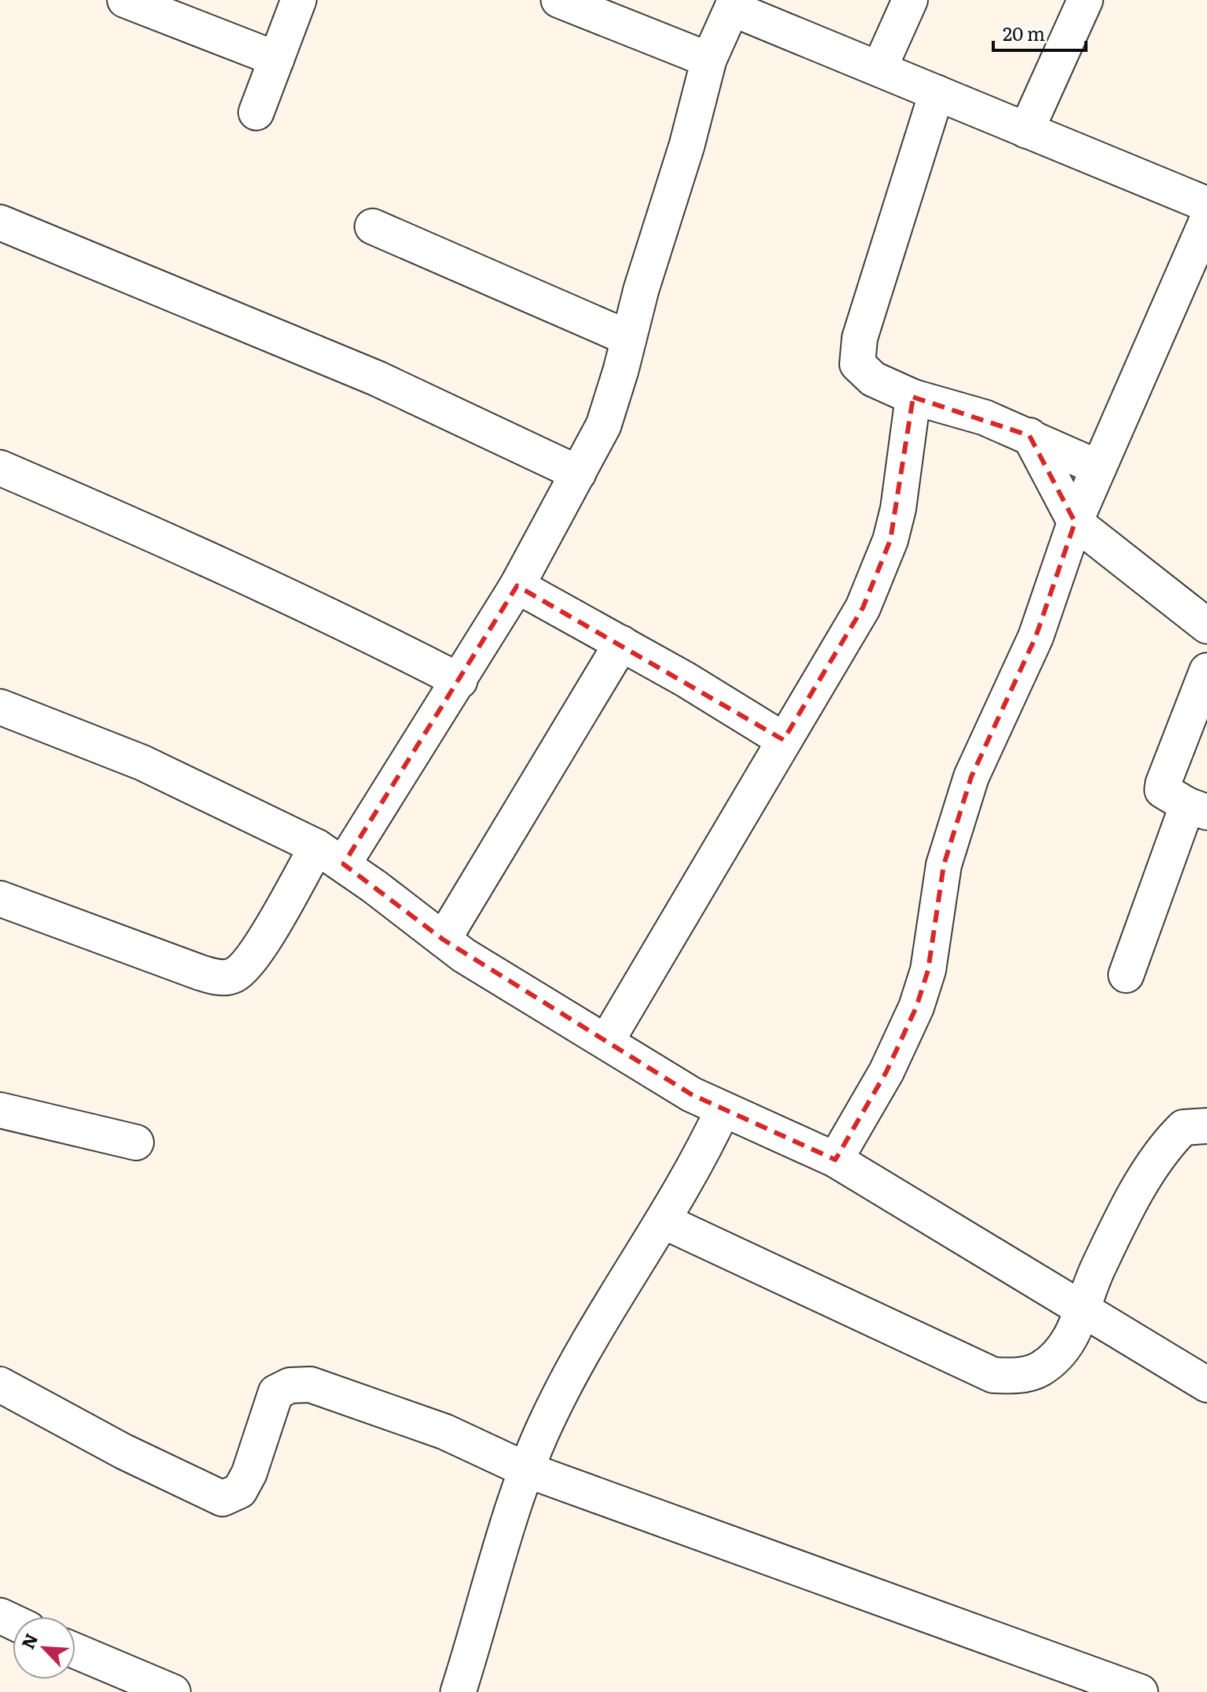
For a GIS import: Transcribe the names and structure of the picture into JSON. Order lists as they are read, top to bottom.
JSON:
{
  "scale_bar": "20 m",
  "north": "top left"
}
